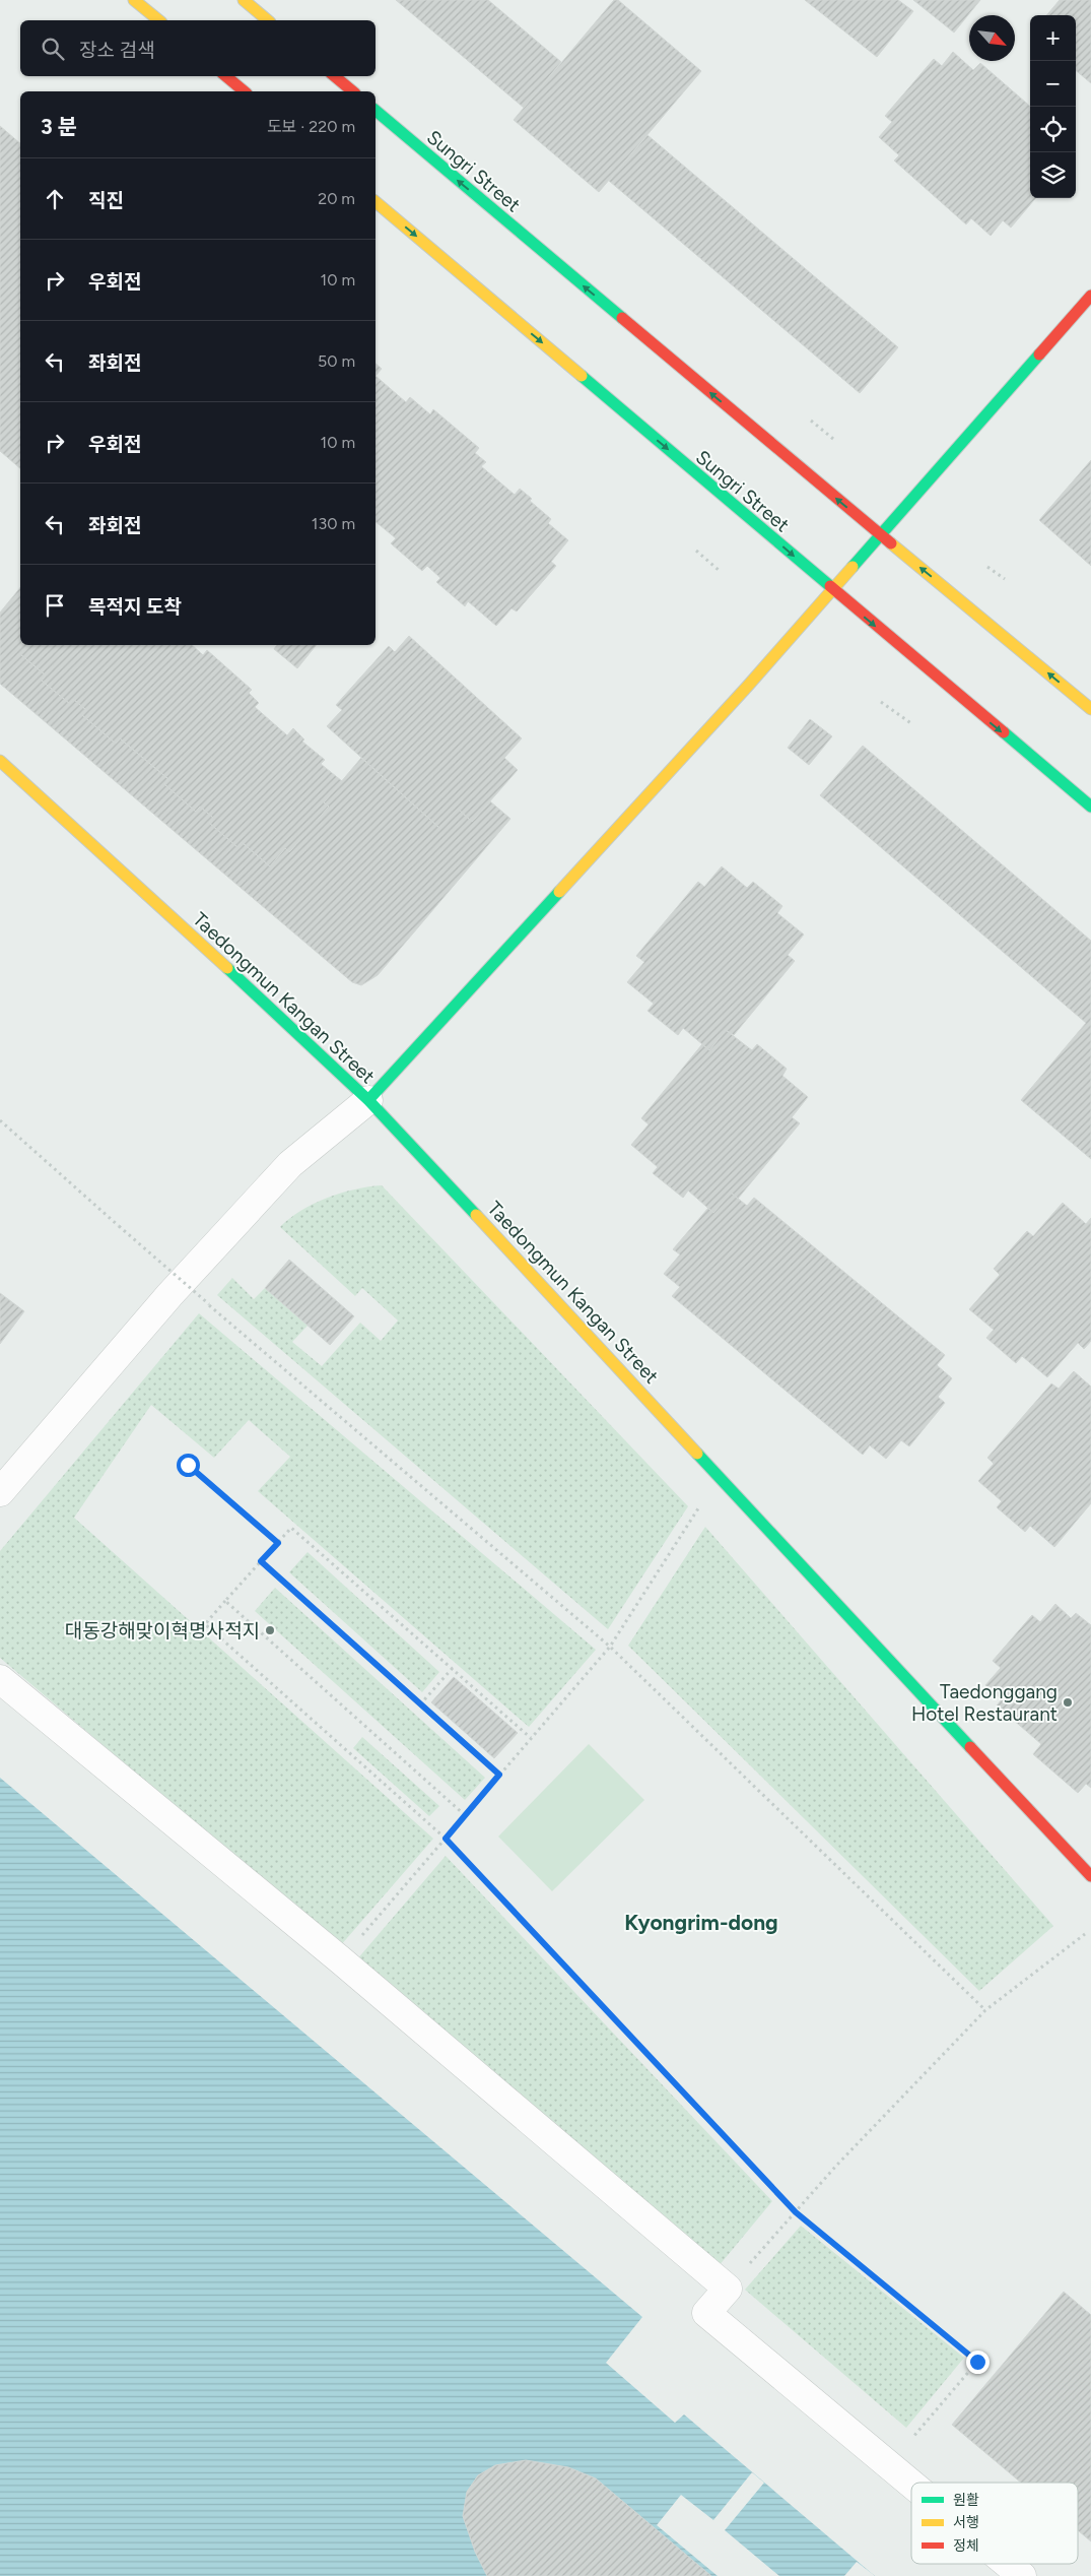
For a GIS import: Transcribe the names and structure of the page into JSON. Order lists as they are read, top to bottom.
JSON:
{
  "streets": {
    "street": ["Sungri Street", "Taedongmun Kangan Street"]
  },
  "districts": ["Kyongrim-dong"],
  "places": ["대동강해맞이혁명사적지", "Taedonggang Hotel Restaurant"],
  "legend": ["원활", "서행", "정체"],
  "north": "bottom right",
  "page": {
    "map_buttons": ["+", "−"],
    "search": "장소 검색",
    "heading": ["3 분", "도보 · 220 m"],
    "list": [
      ["직진", "20 m"],
      ["우회전", "10 m"],
      ["좌회전", "50 m"],
      ["우회전", "10 m"],
      ["좌회전", "130 m"],
      "목적지 도착"
    ]
  }
}
